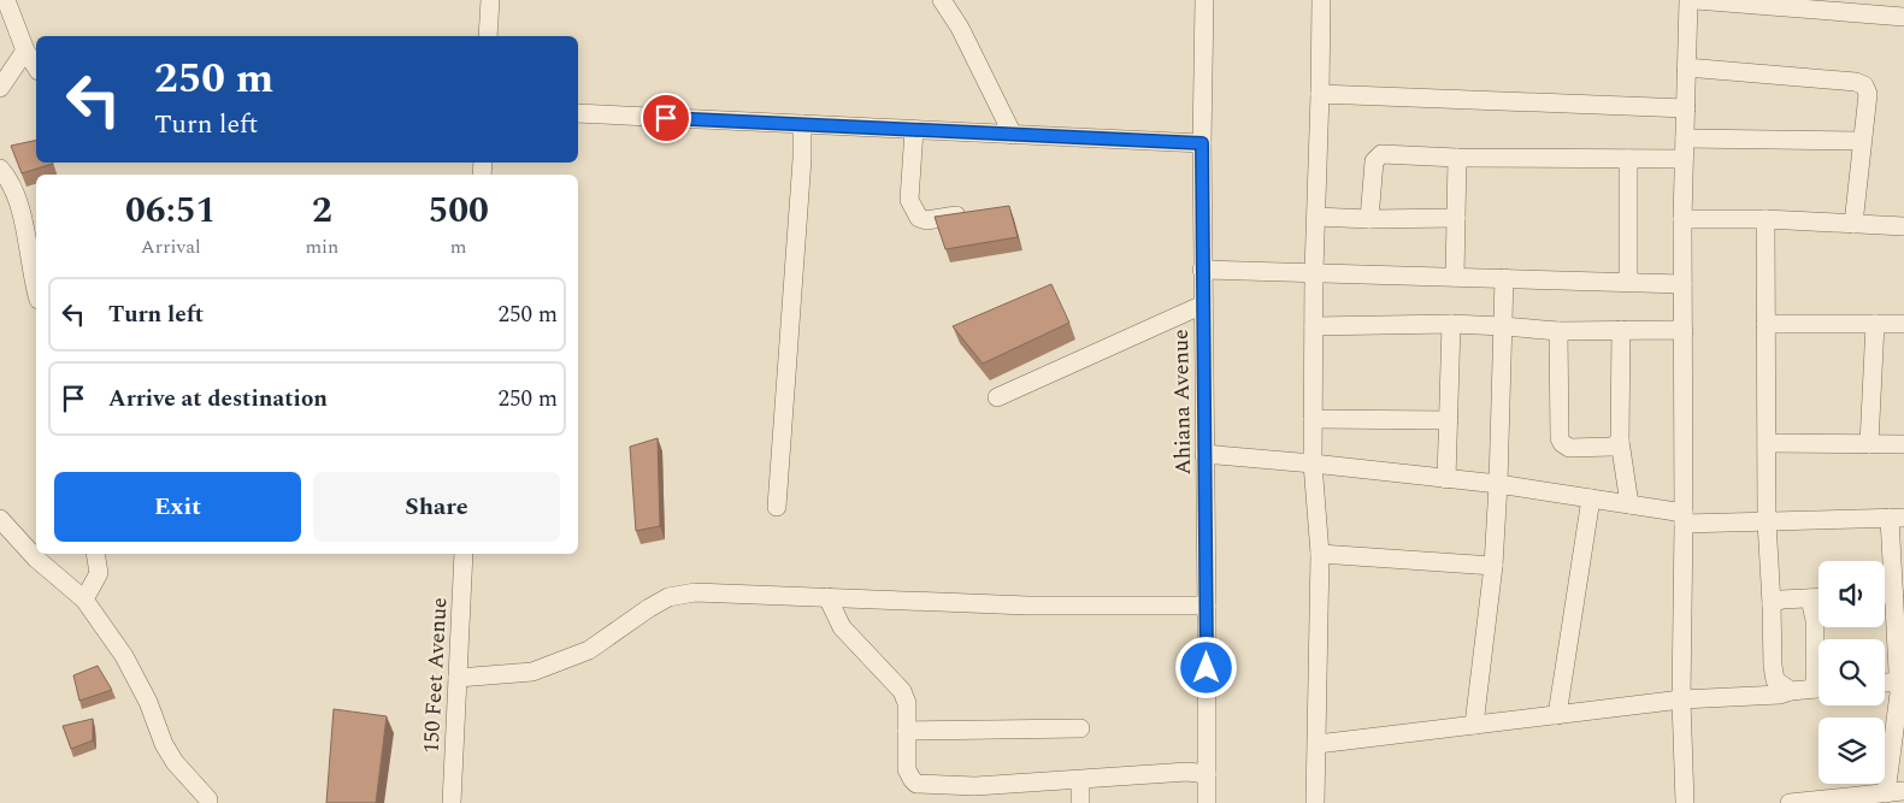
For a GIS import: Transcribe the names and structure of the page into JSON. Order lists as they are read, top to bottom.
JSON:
{
  "streets": {
    "street": ["Ahiana Avenue", "150 Feet Avenue"]
  },
  "page": {
    "turn": ["250 m", "Turn left"],
    "eta": [
      "06:51",
      "Arrival",
      "2",
      "min",
      "500",
      "m"
    ],
    "list": [
      {
        "name": "Turn left",
        "value": "250 m"
      },
      {
        "name": "Arrive at destination",
        "value": "250 m"
      }
    ],
    "buttons": ["Exit", "Share"]
  }
}
